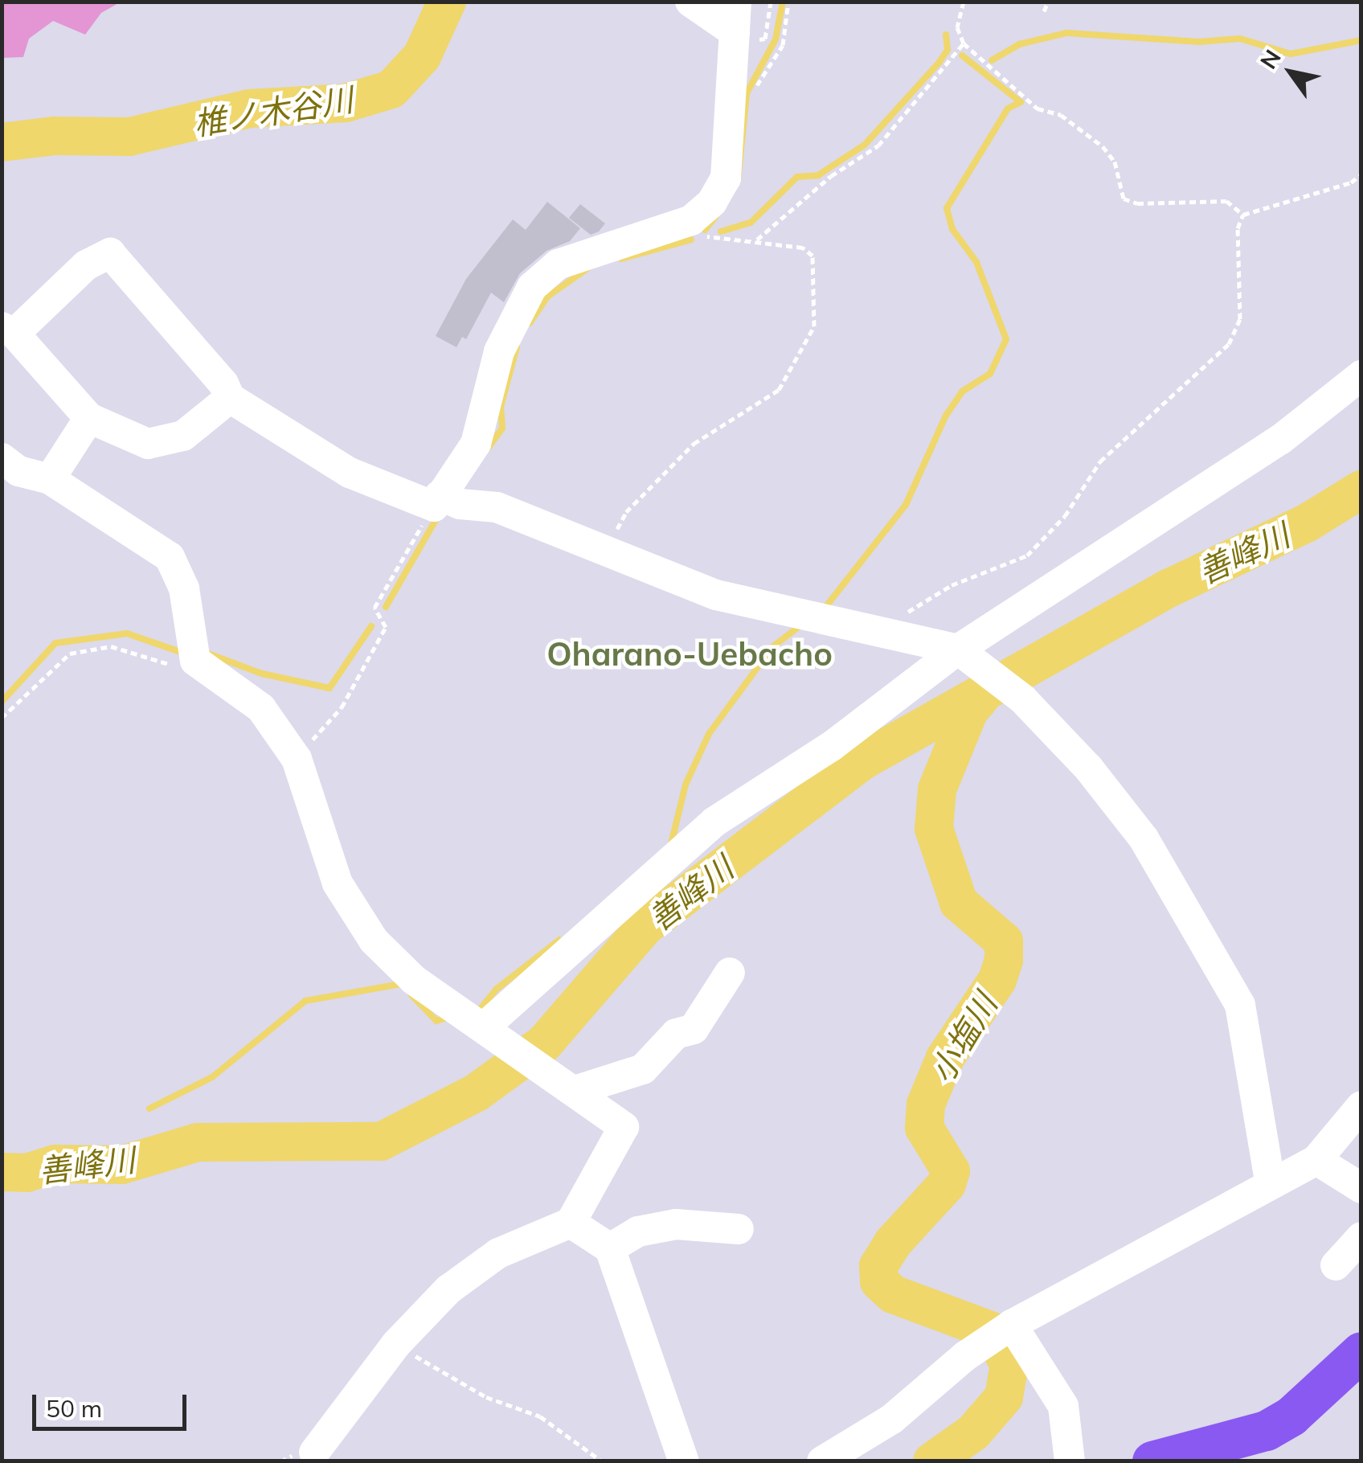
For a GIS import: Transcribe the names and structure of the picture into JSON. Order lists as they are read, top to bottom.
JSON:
{
  "districts": ["Oharano-Uebacho"],
  "water": ["椎ノ木谷川", "善峰川", "小塩川"],
  "scale_bar": "50 m",
  "north": "top left"
}
